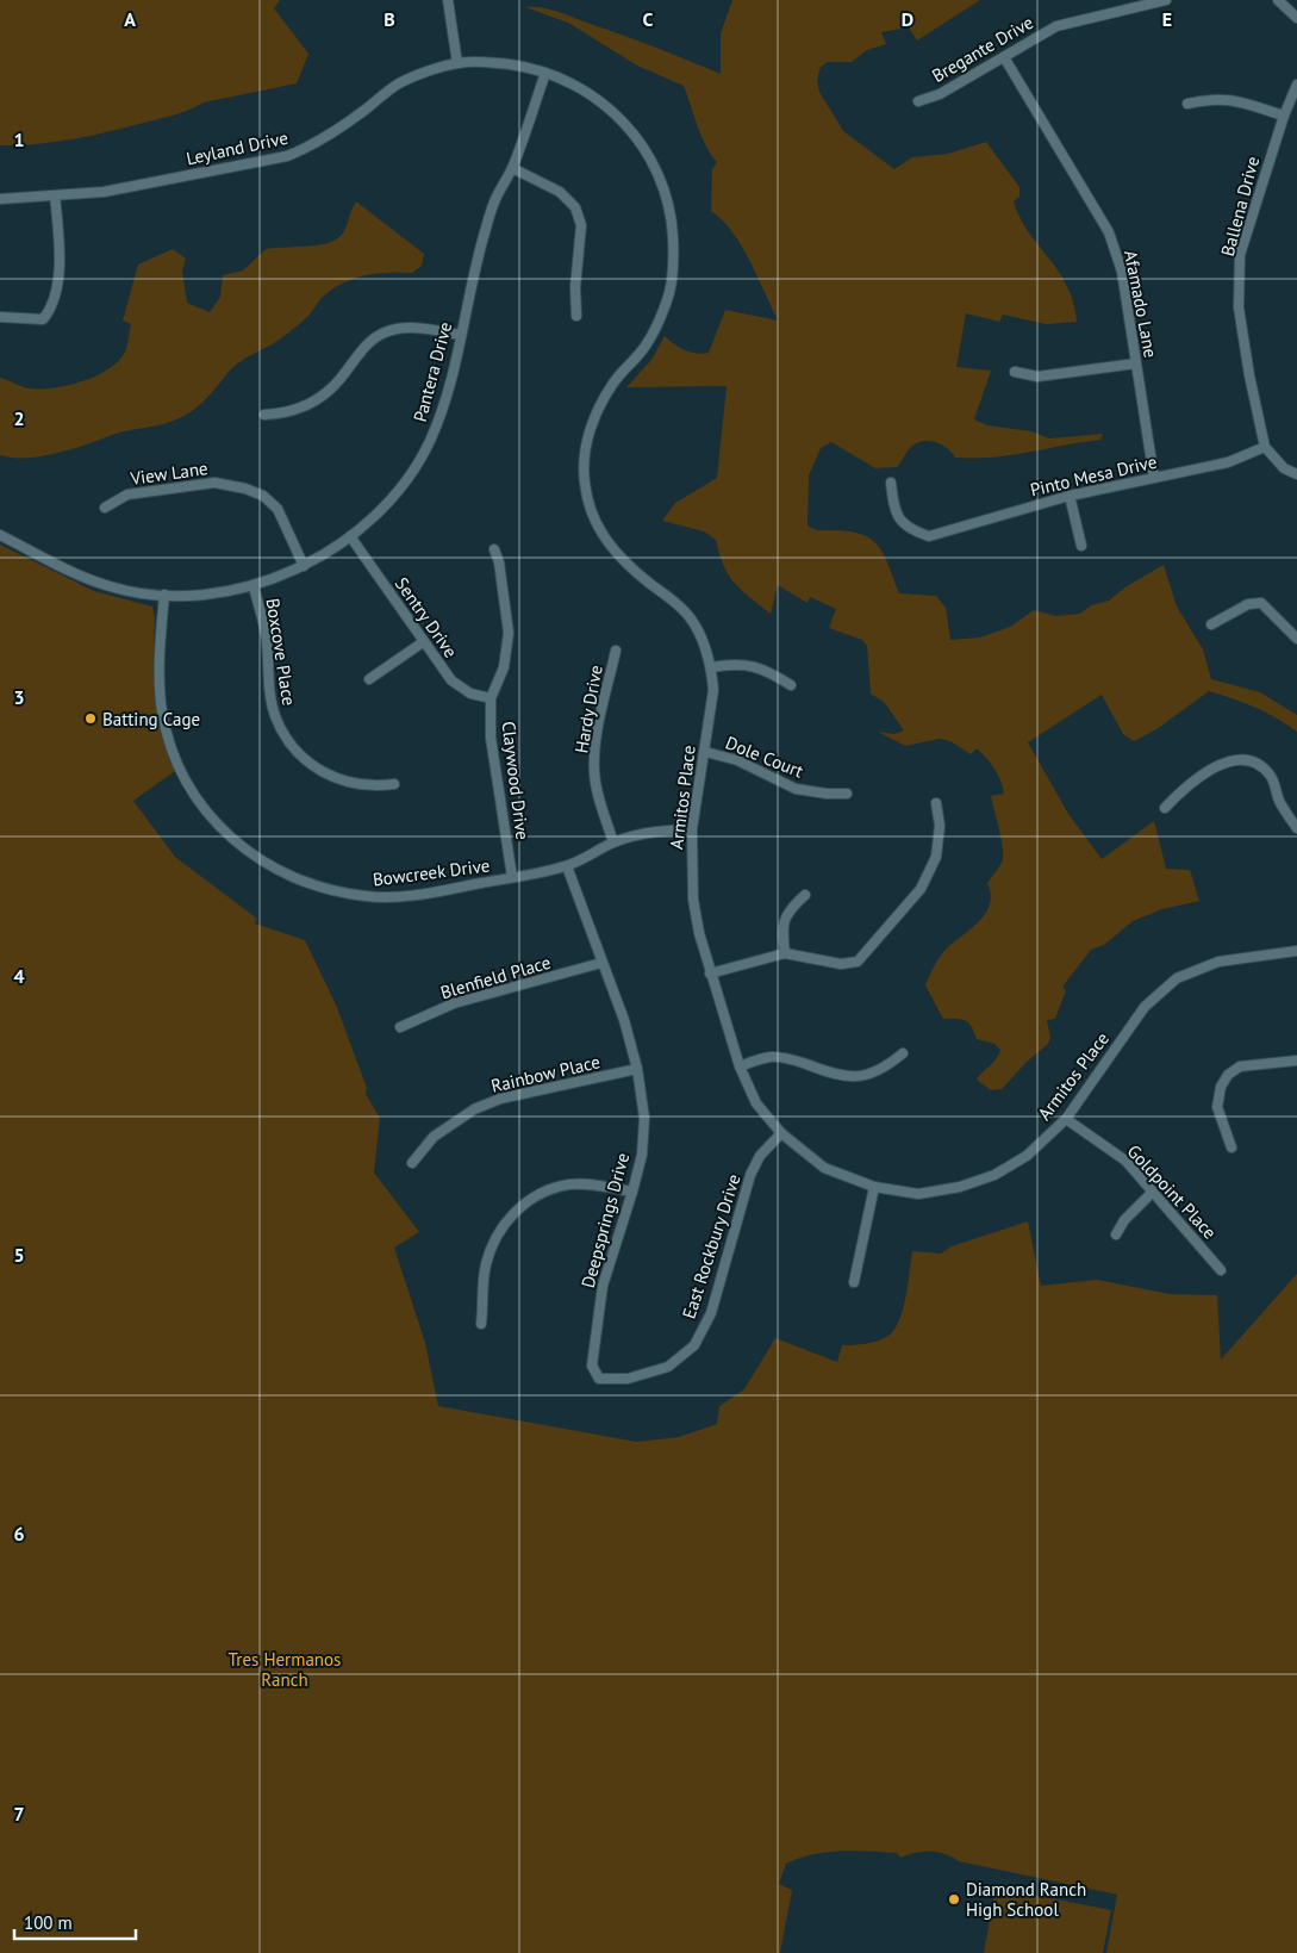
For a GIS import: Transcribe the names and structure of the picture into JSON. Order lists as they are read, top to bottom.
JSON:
{
  "streets": {
    "street": [
      "Bregante Drive",
      "Leyland Drive",
      "Ballena Drive",
      "Afamado Lane",
      "Pantera Drive",
      "View Lane",
      "Pinto Mesa Drive",
      "Sentry Drive",
      "Boxcove Place",
      "Hardy Drive",
      "Dole Court",
      "Claywood Drive",
      "Armitos Place",
      "Bowcreek Drive",
      "Blenfield Place",
      "Rainbow Place",
      "Goldpoint Place",
      "Deepsprings Drive",
      "East Rockbury Drive"
    ]
  },
  "crossings": [
    ["Bregante Drive", "Afamado Lane"],
    ["Leyland Drive", "Armitos Place"],
    ["Ballena Drive", "Pinto Mesa Drive"],
    ["Afamado Lane", "Pinto Mesa Drive"],
    ["Pantera Drive", "View Lane"],
    ["Pantera Drive", "Sentry Drive"],
    ["Pantera Drive", "Boxcove Place"],
    ["Pantera Drive", "Armitos Place"],
    ["Pantera Drive", "Bowcreek Drive"],
    ["Sentry Drive", "Claywood Drive"],
    ["Hardy Drive", "Bowcreek Drive"],
    ["Dole Court", "Armitos Place"],
    ["Claywood Drive", "Bowcreek Drive"],
    ["Armitos Place", "Bowcreek Drive"],
    ["Armitos Place", "Goldpoint Place"],
    ["Armitos Place", "East Rockbury Drive"],
    ["Bowcreek Drive", "Deepsprings Drive"],
    ["Blenfield Place", "Deepsprings Drive"],
    ["Rainbow Place", "Deepsprings Drive"],
    ["Deepsprings Drive", "East Rockbury Drive"]
  ],
  "parks": ["Tres Hermanos Ranch"],
  "places": ["Batting Cage", "Diamond Ranch High School"],
  "scale_bar": "100 m",
  "grid": {
    "columns": [
      "A",
      "B",
      "C",
      "D",
      "E"
    ],
    "rows": [
      "1",
      "2",
      "3",
      "4",
      "5",
      "6",
      "7"
    ]
  }
}
